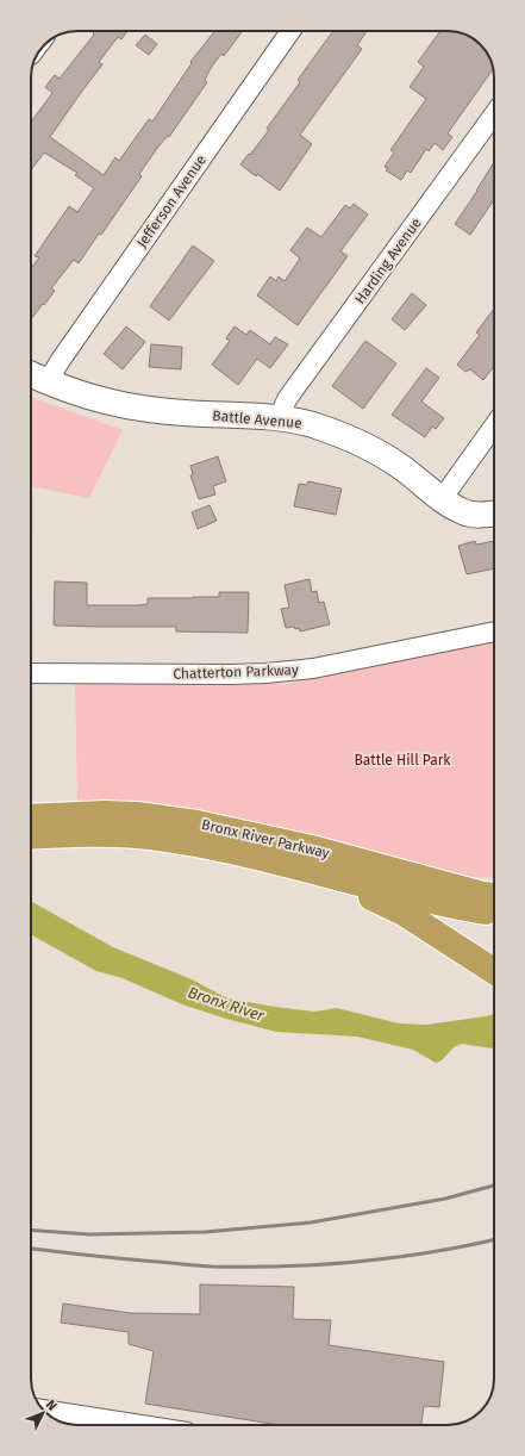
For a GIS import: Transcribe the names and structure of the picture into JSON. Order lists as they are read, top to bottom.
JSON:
{
  "streets": {
    "highway": ["Bronx River Parkway"],
    "street": [
      "Jefferson Avenue",
      "Harding Avenue",
      "Battle Avenue",
      "Chatterton Parkway"
    ]
  },
  "crossings": [
    ["Jefferson Avenue", "Battle Avenue"],
    ["Harding Avenue", "Battle Avenue"]
  ],
  "water": ["Bronx River"],
  "parks": ["Battle Hill Park"],
  "north": "top right"
}
